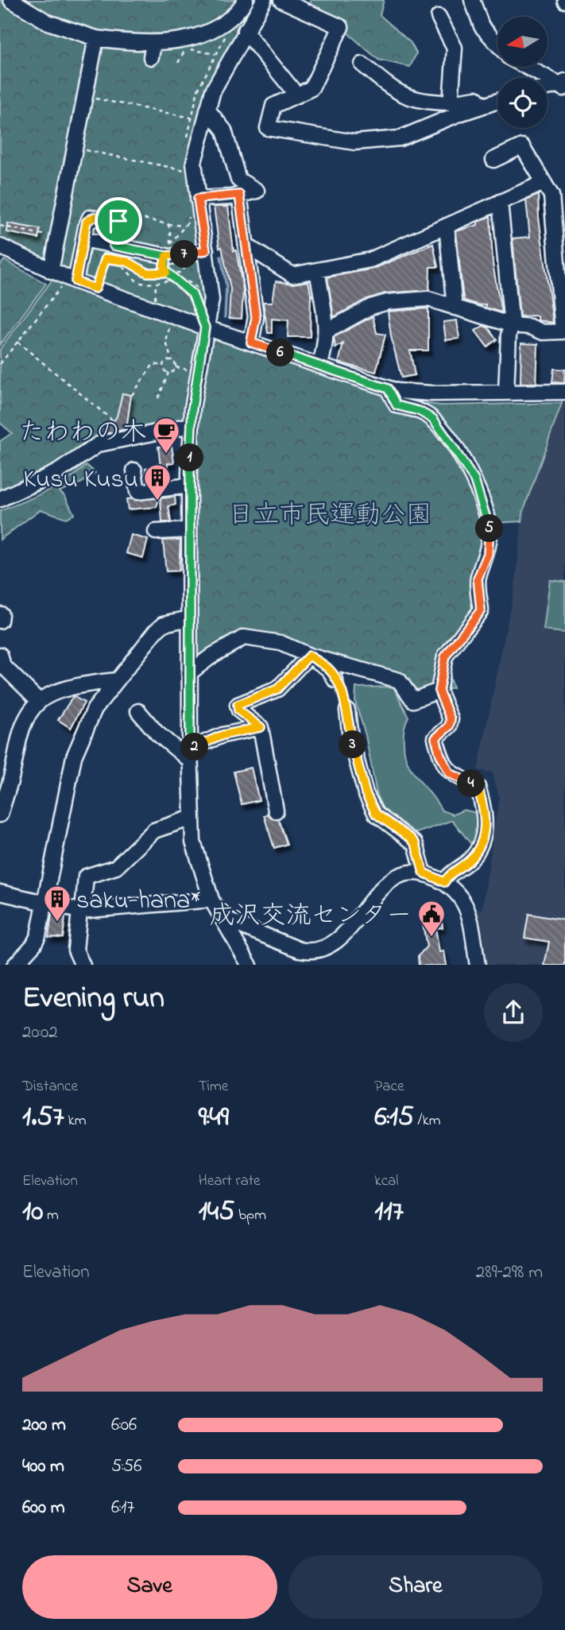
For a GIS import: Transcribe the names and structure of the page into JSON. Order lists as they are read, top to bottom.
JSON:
{
  "parks": ["日立市民運動公園"],
  "places": {
    "cafe": ["たわわの木"],
    "building": ["Kusu Kusu", "saku-hana*"],
    "public building": ["成沢交流センター"]
  },
  "north": "left",
  "page": {
    "pins": [
      "7",
      "6",
      "1",
      "5",
      "3",
      "2",
      "4"
    ],
    "heading": ["Evening run", "20:02"],
    "stats": [
      ["Distance", "1.57 km"],
      ["Time", "9:49"],
      ["Pace", "6:15 /km"],
      ["Elevation", "10 m"],
      ["Heart rate", "145 bpm"],
      ["kcal", "117"]
    ],
    "chart": ["Elevation", "289–298 m"],
    "list": [
      {
        "name": "200 m",
        "note": "6:06"
      },
      {
        "name": "400 m",
        "note": "5:56"
      },
      {
        "name": "600 m",
        "note": "6:17"
      }
    ],
    "buttons": ["Save", "Share"]
  }
}
